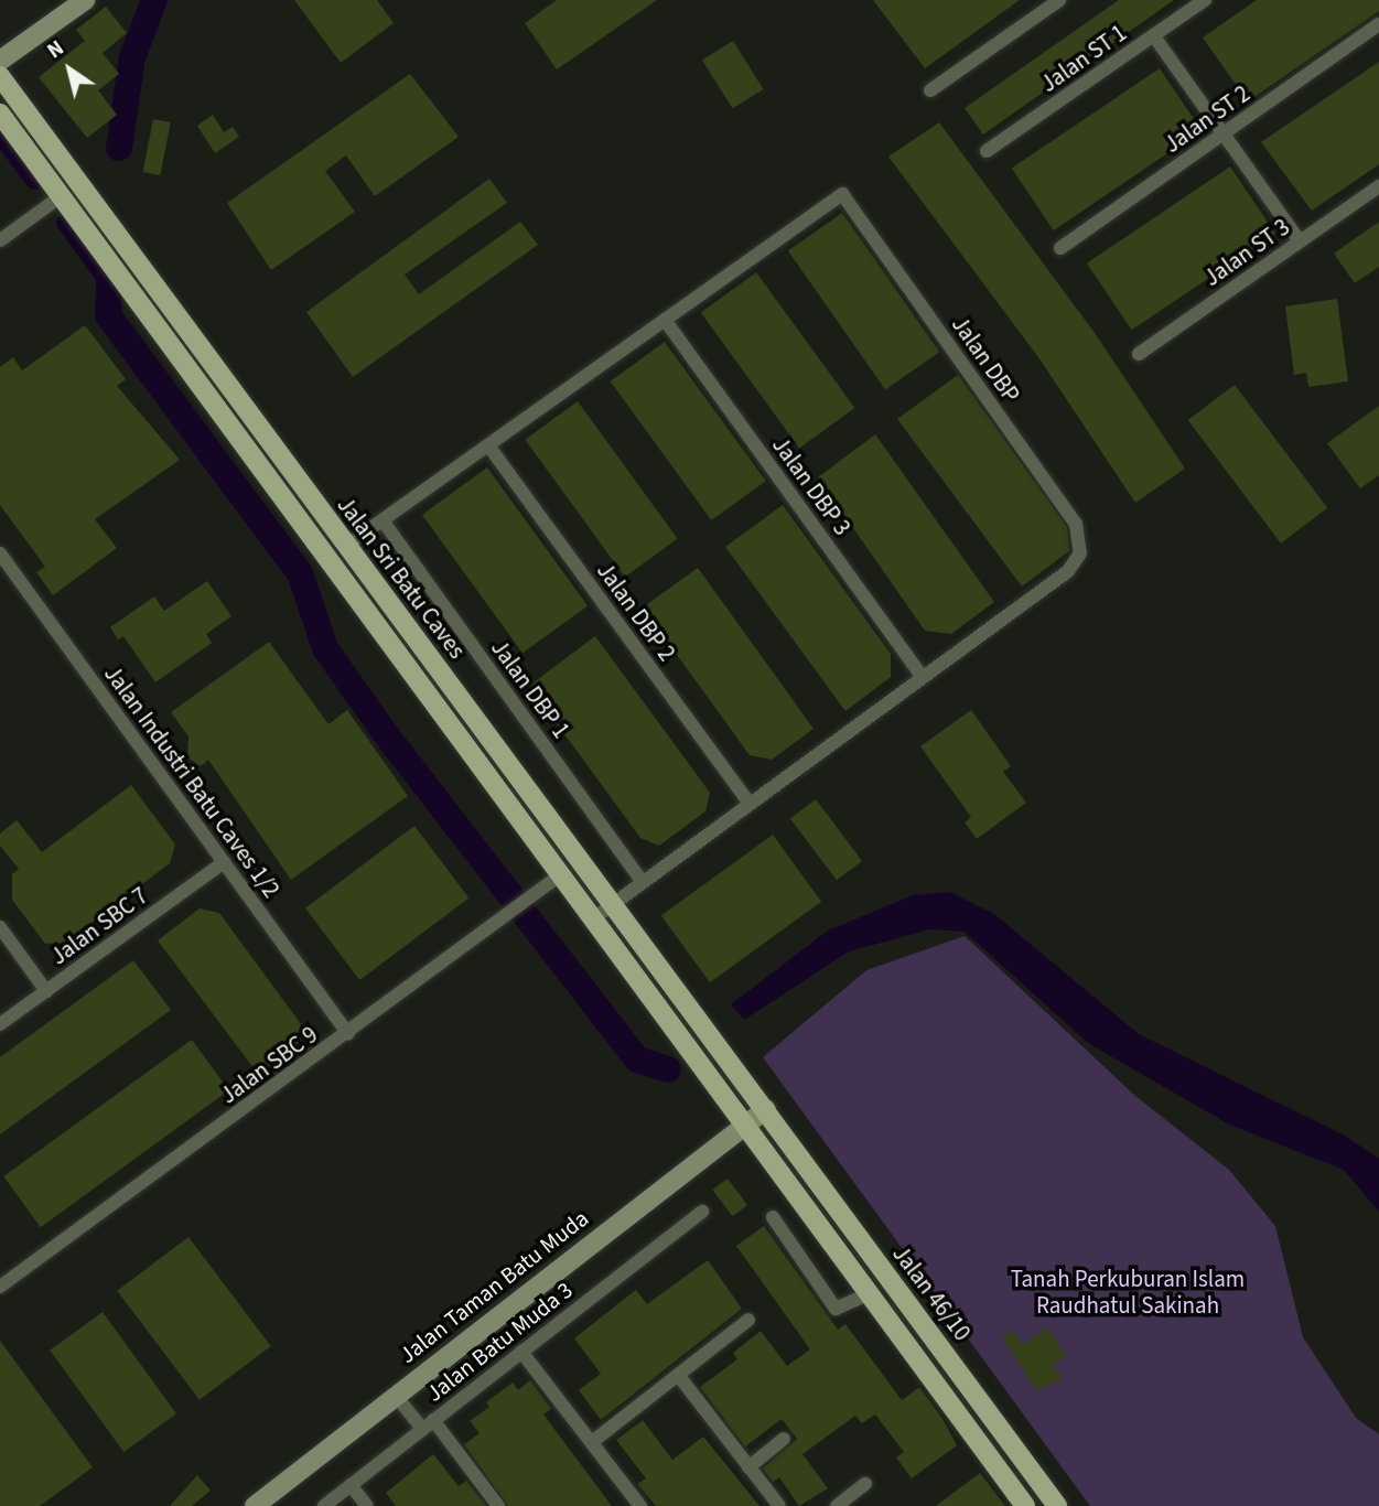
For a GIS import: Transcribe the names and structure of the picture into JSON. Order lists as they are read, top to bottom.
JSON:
{
  "streets": {
    "main road": ["Jalan Sri Batu Caves", "Jalan 46/10"],
    "street": [
      "Jalan ST 1",
      "Jalan ST 2",
      "Jalan ST 3",
      "Jalan DBP",
      "Jalan DBP 3",
      "Jalan DBP 2",
      "Jalan DBP 1",
      "Jalan Industri Batu Caves 1/2",
      "Jalan SBC 7",
      "Jalan SBC 9",
      "Jalan Taman Batu Muda",
      "Jalan Batu Muda 3"
    ]
  },
  "crossings": [
    ["Jalan DBP", "Jalan DBP 3"],
    ["Jalan DBP", "Jalan Sri Batu Caves"],
    ["Jalan DBP", "Jalan DBP 2"],
    ["Jalan DBP", "Jalan DBP 1"],
    ["Jalan Sri Batu Caves", "Jalan Taman Batu Muda"],
    ["Jalan Sri Batu Caves", "Jalan 46/10"],
    ["Jalan Industri Batu Caves 1/2", "Jalan SBC 7"],
    ["Jalan Industri Batu Caves 1/2", "Jalan SBC 9"],
    ["Jalan Taman Batu Muda", "Jalan 46/10"]
  ],
  "parks": ["Tanah Perkuburan Islam Raudhatul Sakinah"],
  "north": "top left"
}
